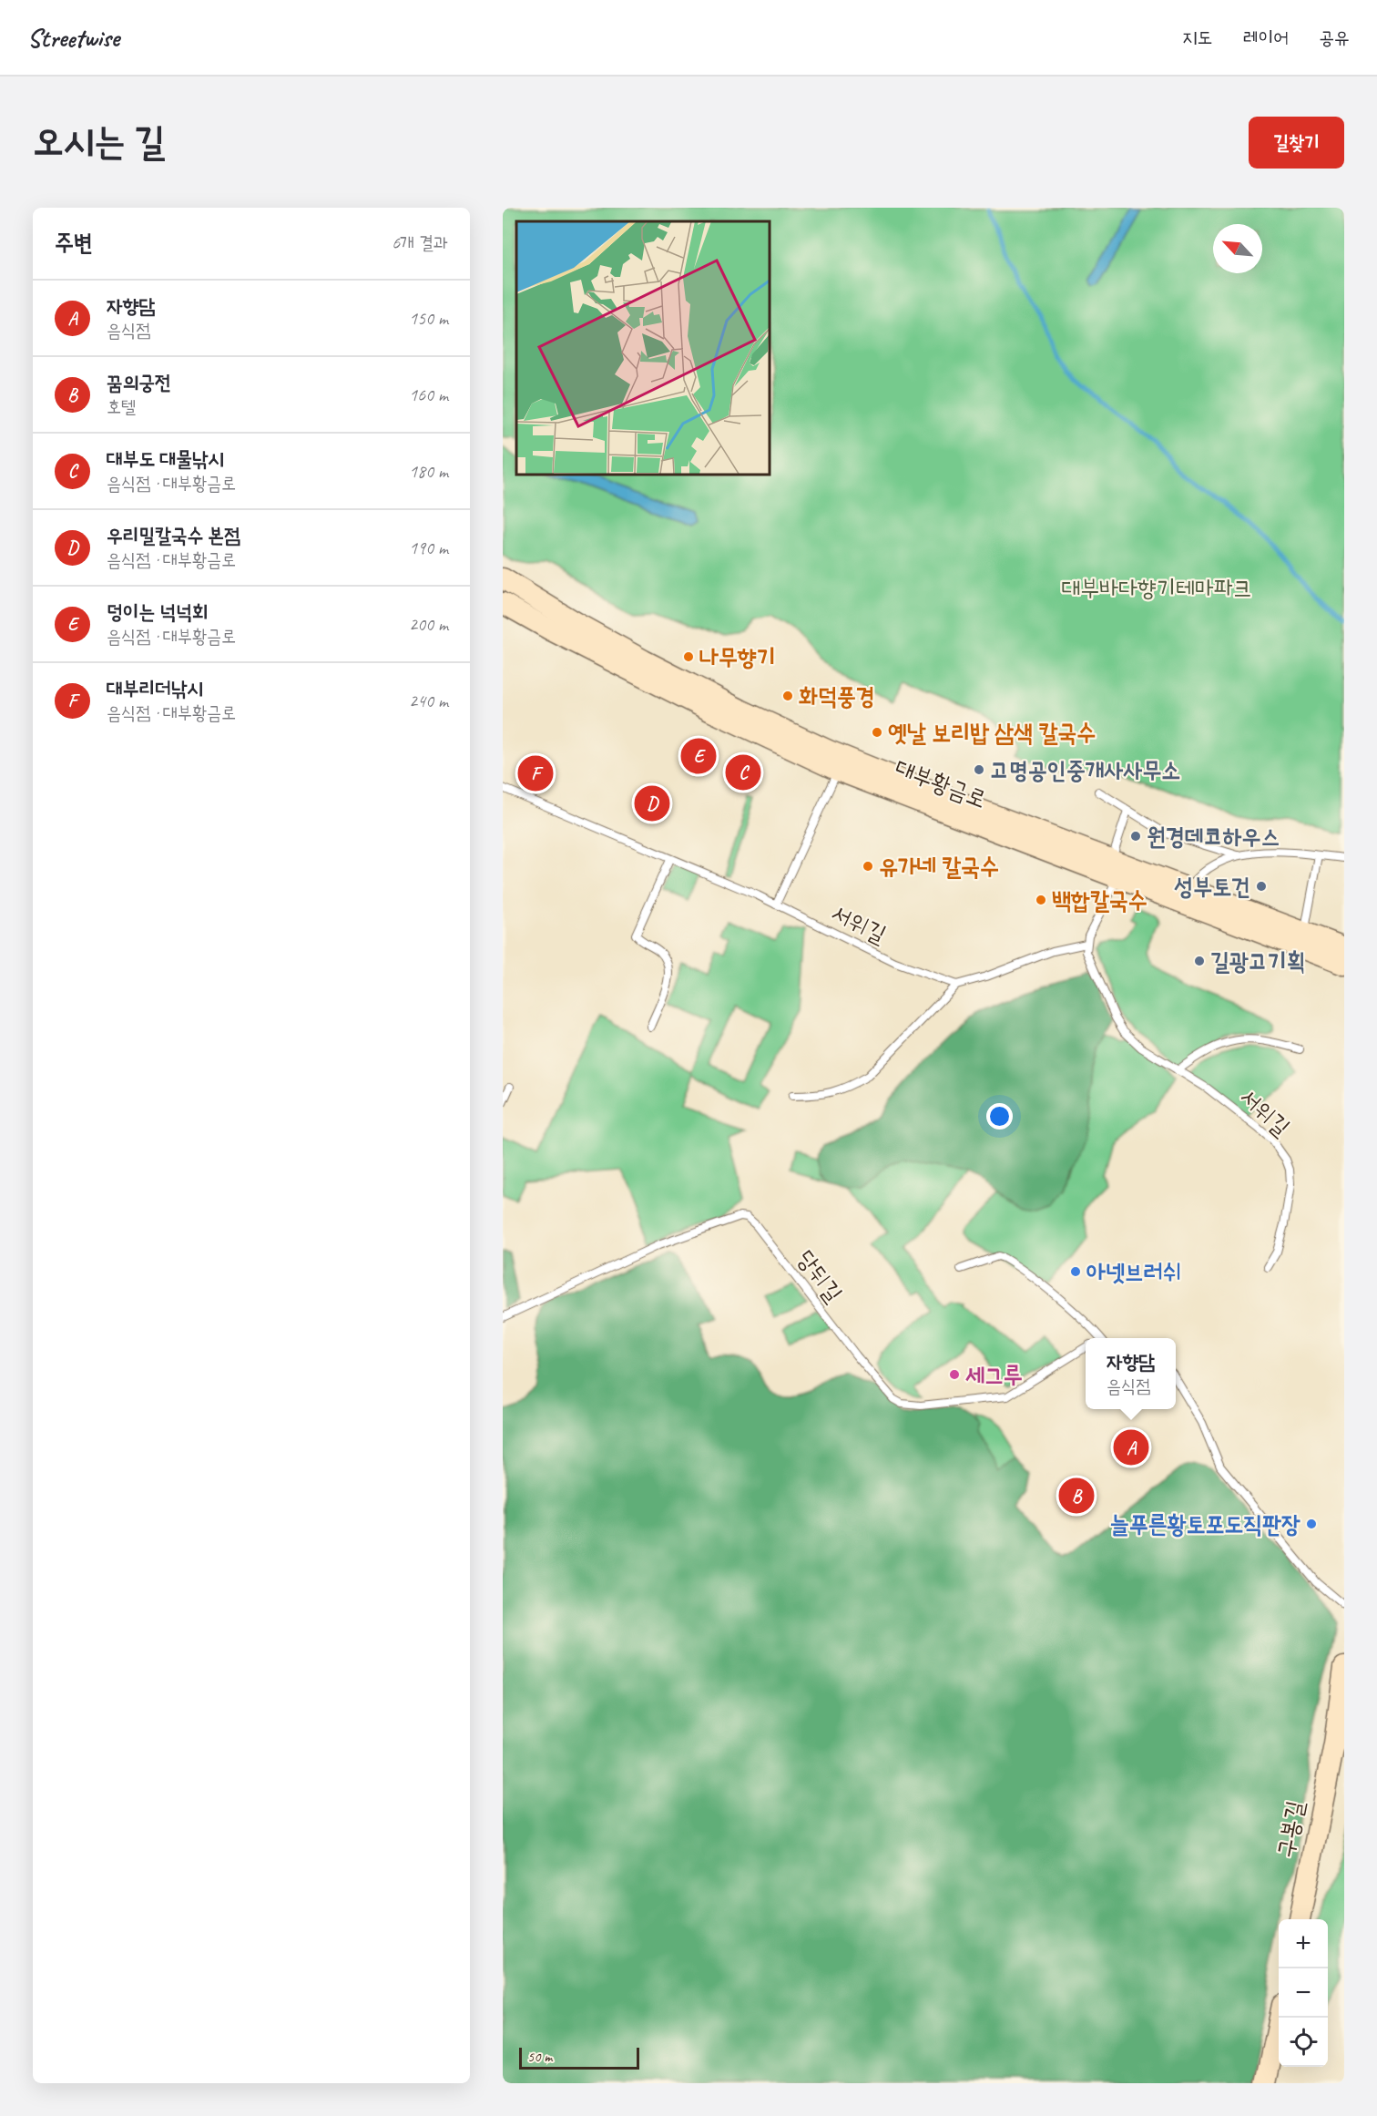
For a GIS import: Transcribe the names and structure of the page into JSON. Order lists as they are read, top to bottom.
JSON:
{
  "streets": {
    "main road": ["대부황금로", "구봉길"],
    "lane": ["서위길", "당뒤길"]
  },
  "parks": ["대부바다향기테마파크"],
  "places": [
    "나무향기",
    "화덕풍경",
    "옛날 보리밥 삼색 칼국수",
    "고명공인중개사사무소",
    "원경데코하우스",
    "유가네 칼국수",
    "성부토건",
    "백합칼국수",
    "길광고기획",
    "아넷브러쉬",
    "세그루",
    "늘푸른황토포도직판장"
  ],
  "scale_bar": "50 m",
  "north": "top left",
  "page": {
    "header": "Streetwise",
    "nav": ["지도", "레이어", "공유"],
    "buttons": "길찾기",
    "title": "오시는 길",
    "heading": ["주변", "6개 결과"],
    "list": [
      {
        "mark": "A",
        "name": "자향담",
        "note": "음식점",
        "value": "150 m"
      },
      {
        "mark": "B",
        "name": "꿈의궁전",
        "note": "호텔",
        "value": "160 m"
      },
      {
        "mark": "C",
        "name": "대부도 대물낚시",
        "note": "음식점 · 대부황금로",
        "value": "180 m"
      },
      {
        "mark": "D",
        "name": "우리밀칼국수 본점",
        "note": "음식점 · 대부황금로",
        "value": "190 m"
      },
      {
        "mark": "E",
        "name": "덩이는 넉넉회",
        "note": "음식점 · 대부황금로",
        "value": "200 m"
      },
      {
        "mark": "F",
        "name": "대부리더낚시",
        "note": "음식점 · 대부황금로",
        "value": "240 m"
      }
    ],
    "pins": [
      "E",
      "C",
      "F",
      "D",
      "A",
      "B"
    ],
    "popup": ["자향담", "음식점"],
    "map_buttons": ["+", "−"],
    "scale": "50 m"
  }
}
